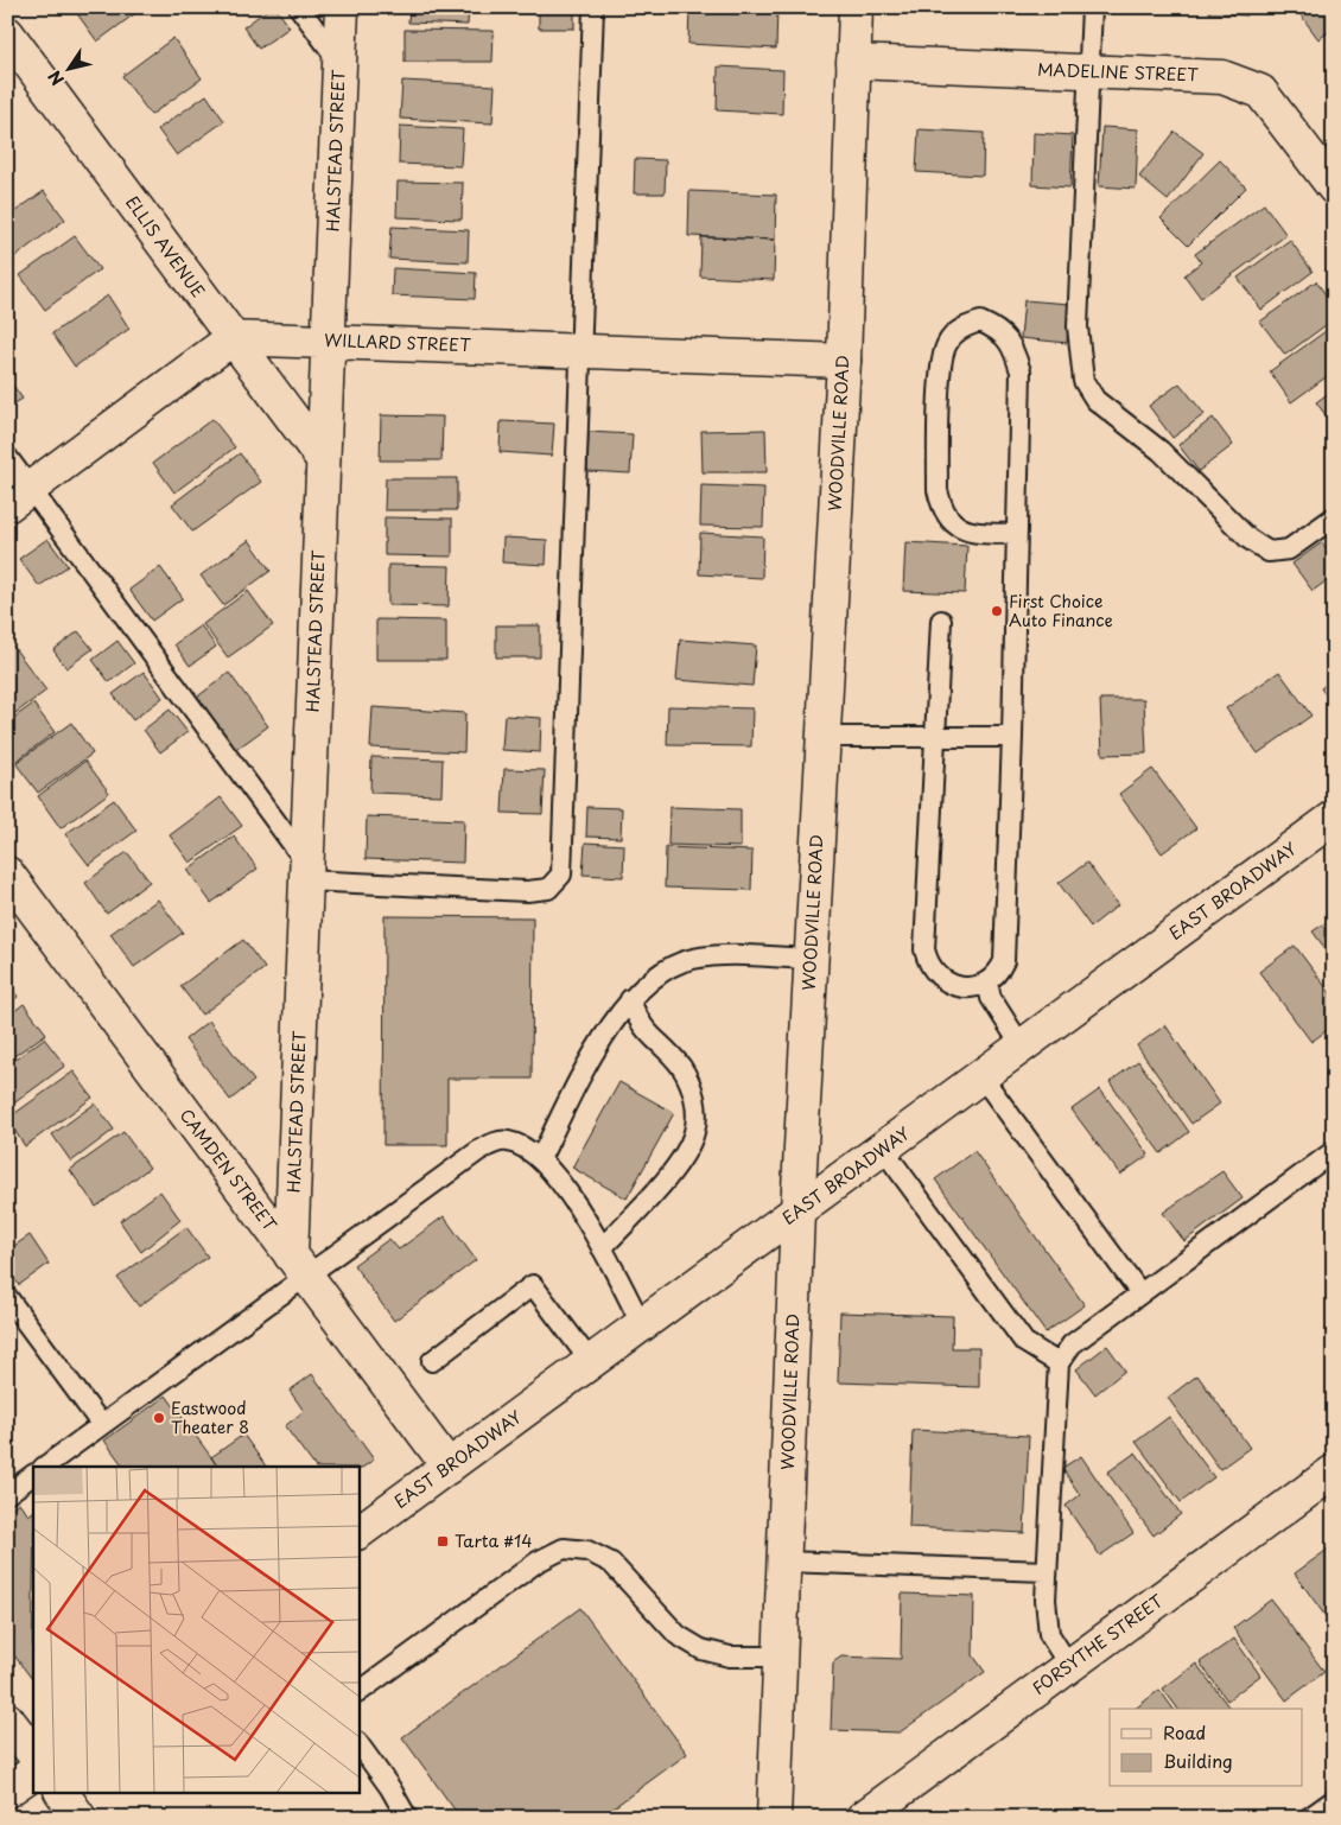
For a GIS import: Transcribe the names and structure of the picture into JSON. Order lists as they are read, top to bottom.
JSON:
{
  "streets": {
    "street": [
      "MADELINE STREET",
      "HALSTEAD STREET",
      "ELLIS AVENUE",
      "WILLARD STREET",
      "WOODVILLE ROAD",
      "EAST BROADWAY",
      "CAMDEN STREET",
      "FORSYTHE STREET"
    ]
  },
  "crossings": [
    ["MADELINE STREET", "WOODVILLE ROAD"],
    ["HALSTEAD STREET", "ELLIS AVENUE"],
    ["HALSTEAD STREET", "WILLARD STREET"],
    ["HALSTEAD STREET", "CAMDEN STREET"],
    ["ELLIS AVENUE", "WILLARD STREET"],
    ["WILLARD STREET", "WOODVILLE ROAD"],
    ["WOODVILLE ROAD", "EAST BROADWAY"],
    ["EAST BROADWAY", "CAMDEN STREET"]
  ],
  "places": {
    "other": ["First Choice Auto Finance", "Eastwood Theater 8"],
    "transit": ["Tarta #14"]
  },
  "legend": ["Road", "Building"],
  "north": "bottom left"
}
